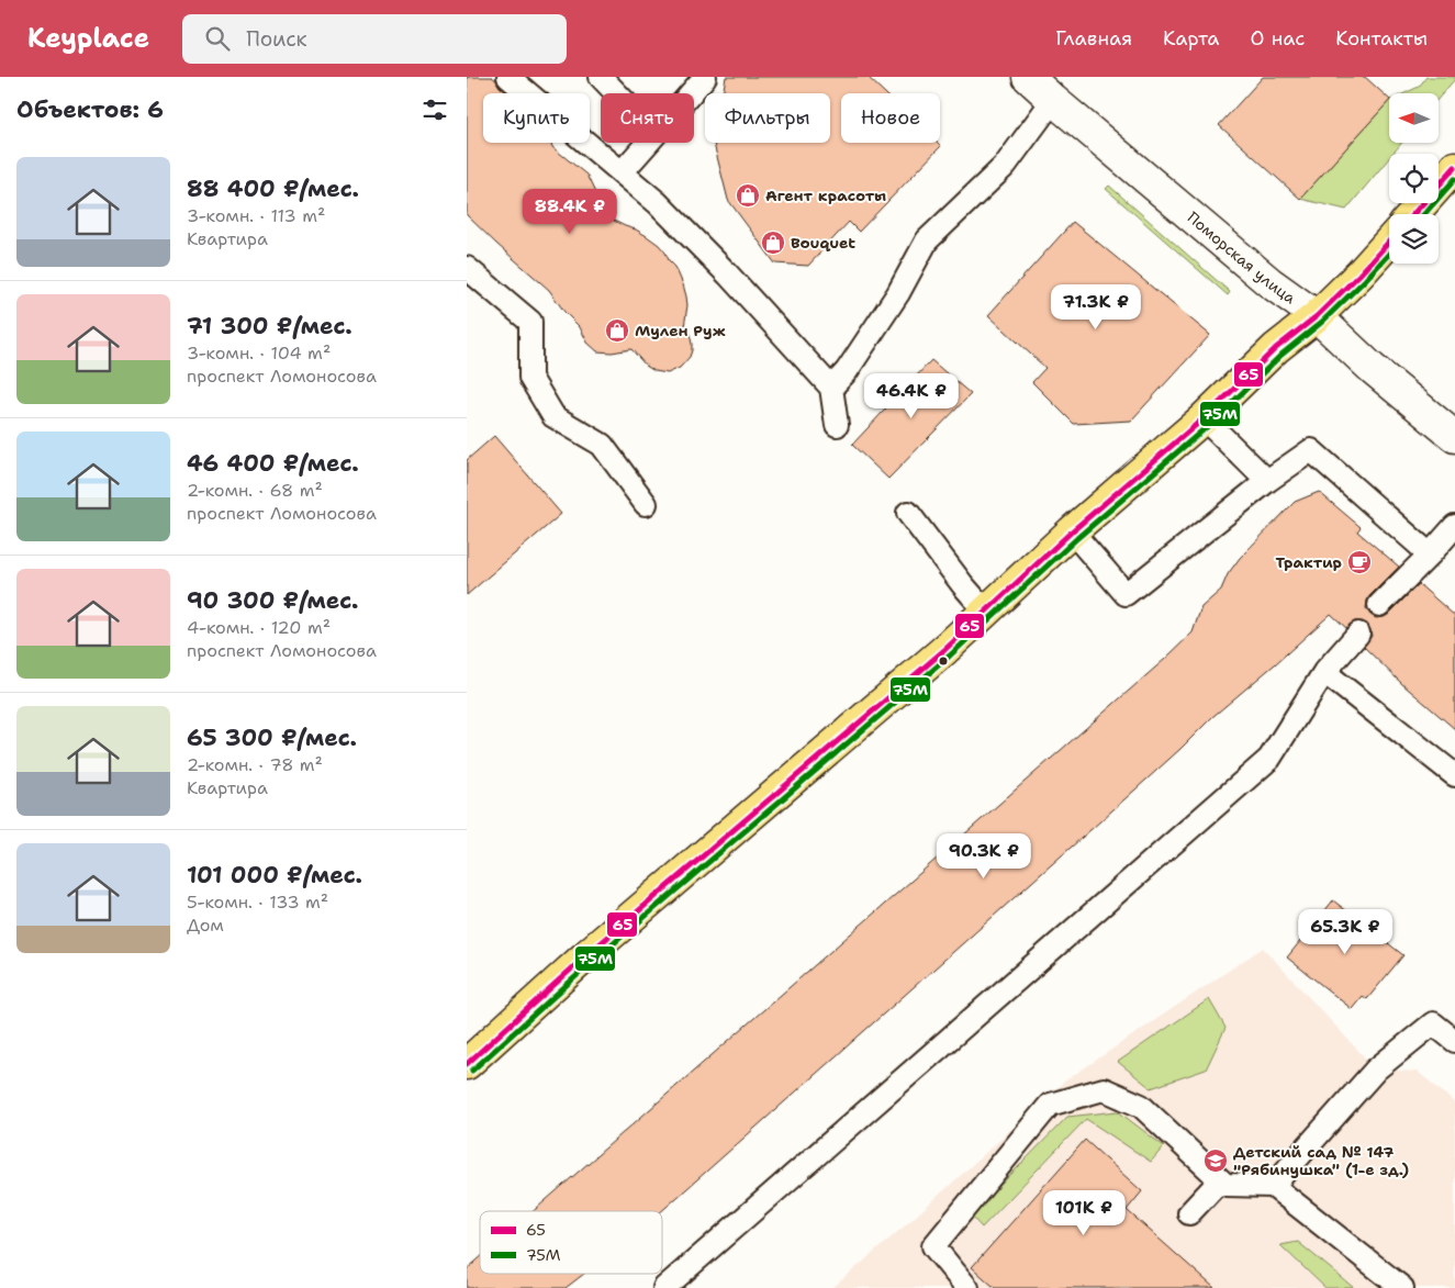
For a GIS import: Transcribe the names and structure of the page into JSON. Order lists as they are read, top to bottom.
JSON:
{
  "streets": {
    "street": ["Поморская улица"]
  },
  "places": {
    "shop": ["Агент красоты", "Bouquet", "Мулен Руж"],
    "cafe": ["Трактир"],
    "school or university": ["Детский сад № 147 \"Рябинушка\" (1-е зд.)"]
  },
  "lines": ["transit line 65", "transit line 75М"],
  "legend": ["65", "75М"],
  "north": "left",
  "page": {
    "header": "Keyplace",
    "search": "Поиск",
    "nav": [
      "Главная",
      "Карта",
      "О нас",
      "Контакты"
    ],
    "heading": "Объектов: 6",
    "chip": [
      "Купить",
      "Снять",
      "Фильтры",
      "Новое"
    ],
    "list": [
      {
        "name": "88 400 ₽/мес.",
        "note": "3-комн. · 113 m² · Квартира"
      },
      {
        "name": "71 300 ₽/мес.",
        "note": "3-комн. · 104 m² · проспект Ломоносова"
      },
      {
        "name": "46 400 ₽/мес.",
        "note": "2-комн. · 68 m² · проспект Ломоносова"
      },
      {
        "name": "90 300 ₽/мес.",
        "note": "4-комн. · 120 m² · проспект Ломоносова"
      },
      {
        "name": "65 300 ₽/мес.",
        "note": "2-комн. · 78 m² · Квартира"
      },
      {
        "name": "101 000 ₽/мес.",
        "note": "5-комн. · 133 m² · Дом"
      }
    ],
    "price": [
      "88.4K ₽",
      "71.3K ₽",
      "46.4K ₽",
      "90.3K ₽",
      "65.3K ₽",
      "101K ₽"
    ]
  }
}
